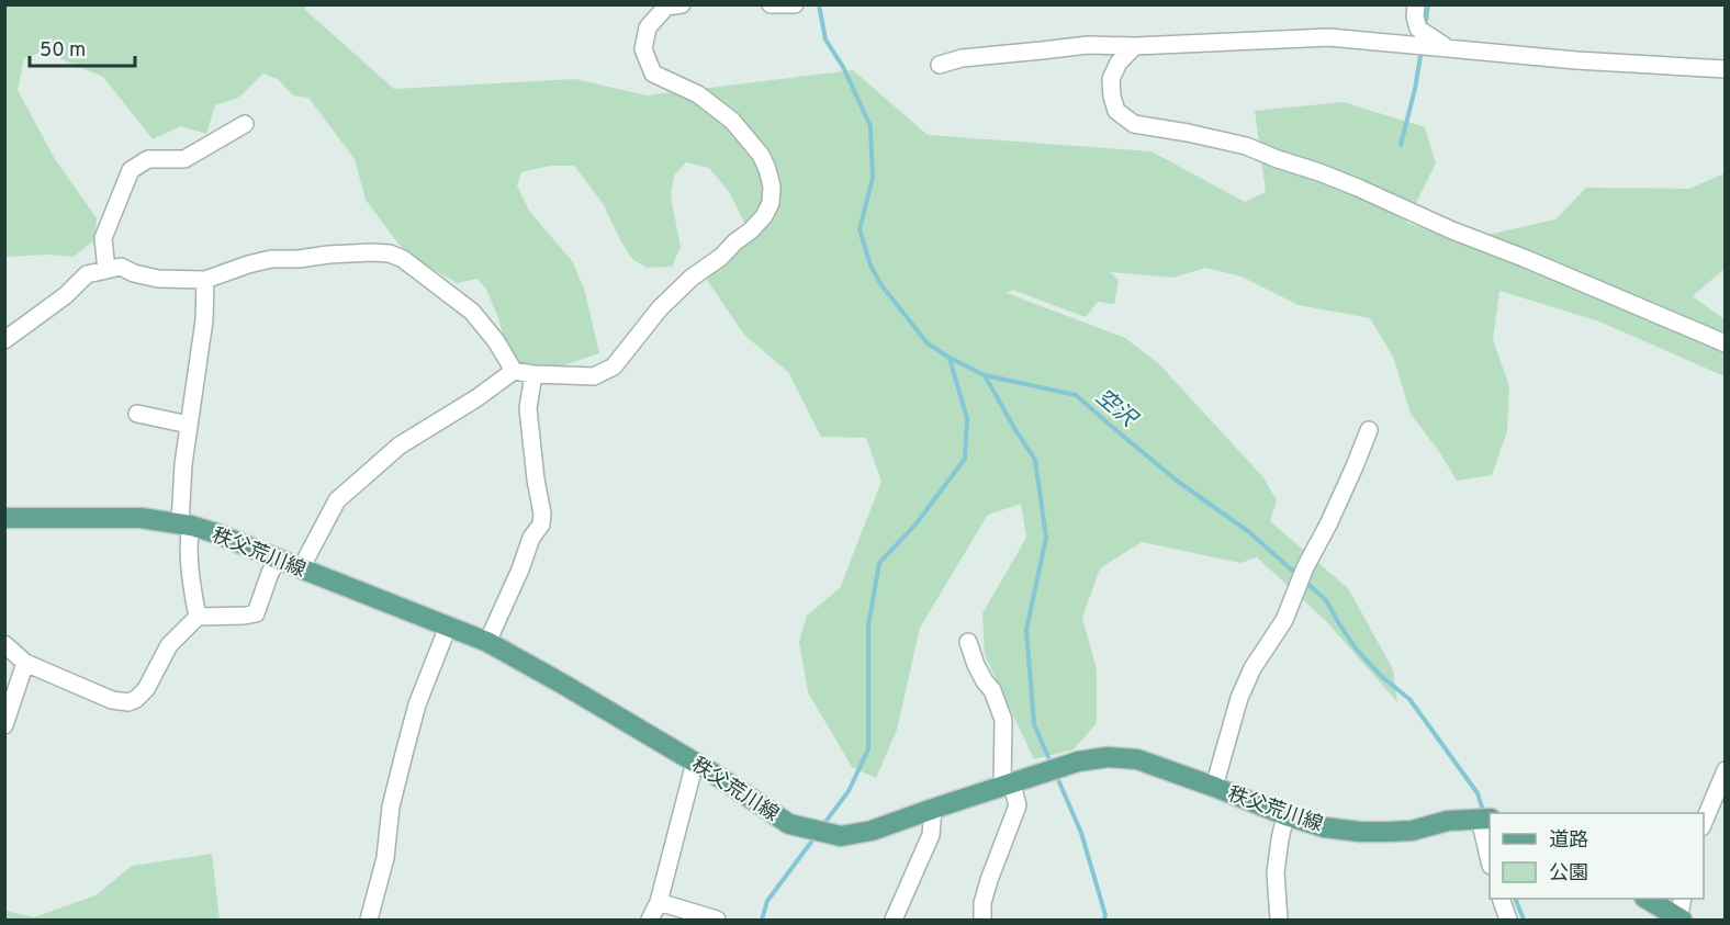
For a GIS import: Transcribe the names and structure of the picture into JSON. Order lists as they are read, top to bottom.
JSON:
{
  "streets": {
    "main road": ["秩父荒川線"]
  },
  "water": ["空沢"],
  "legend": ["道路", "公園"],
  "scale_bar": "50 m"
}
